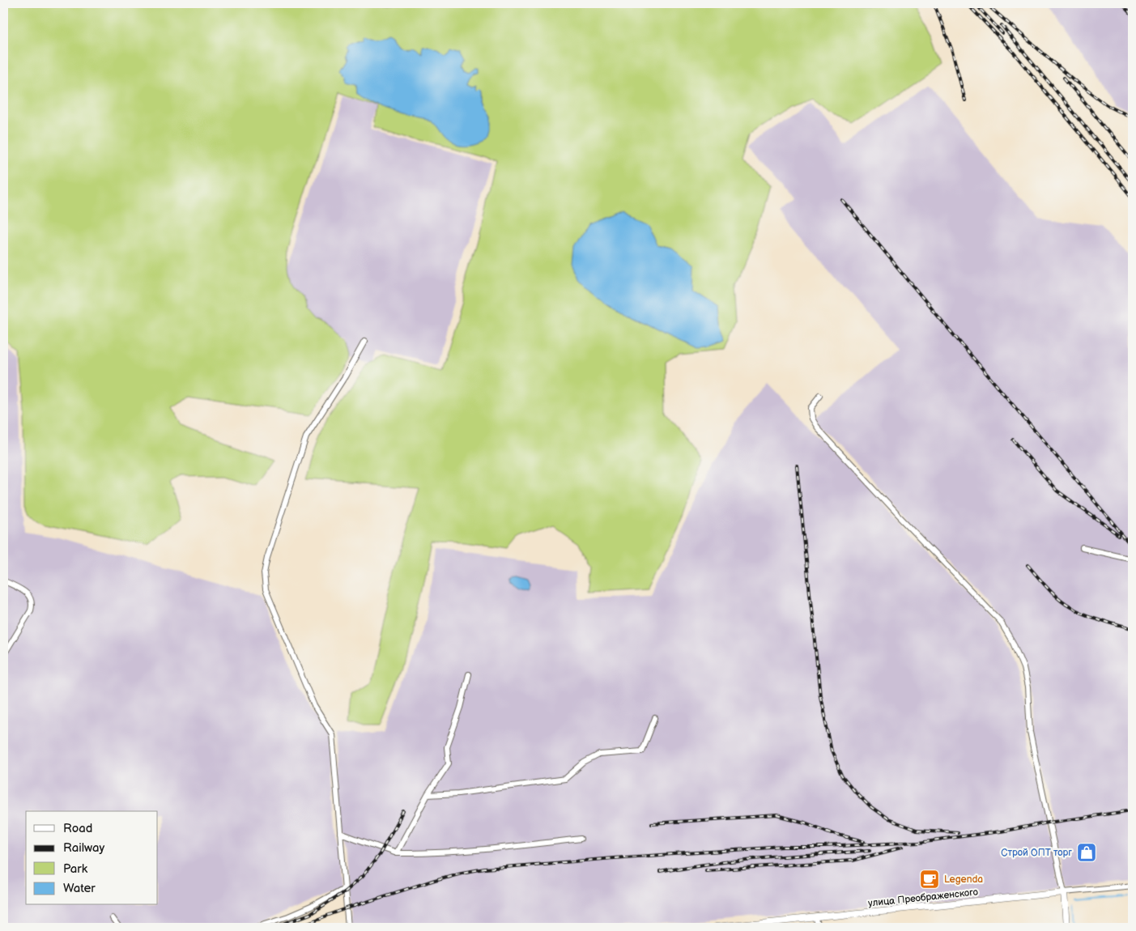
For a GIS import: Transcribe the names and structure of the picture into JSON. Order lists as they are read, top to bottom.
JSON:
{
  "streets": {
    "street": ["улица Преображенского"]
  },
  "places": {
    "shop": ["Строй ОПТ торг"],
    "cafe": ["Legenda"]
  },
  "legend": [
    "Road",
    "Railway",
    "Park",
    "Water"
  ]
}
